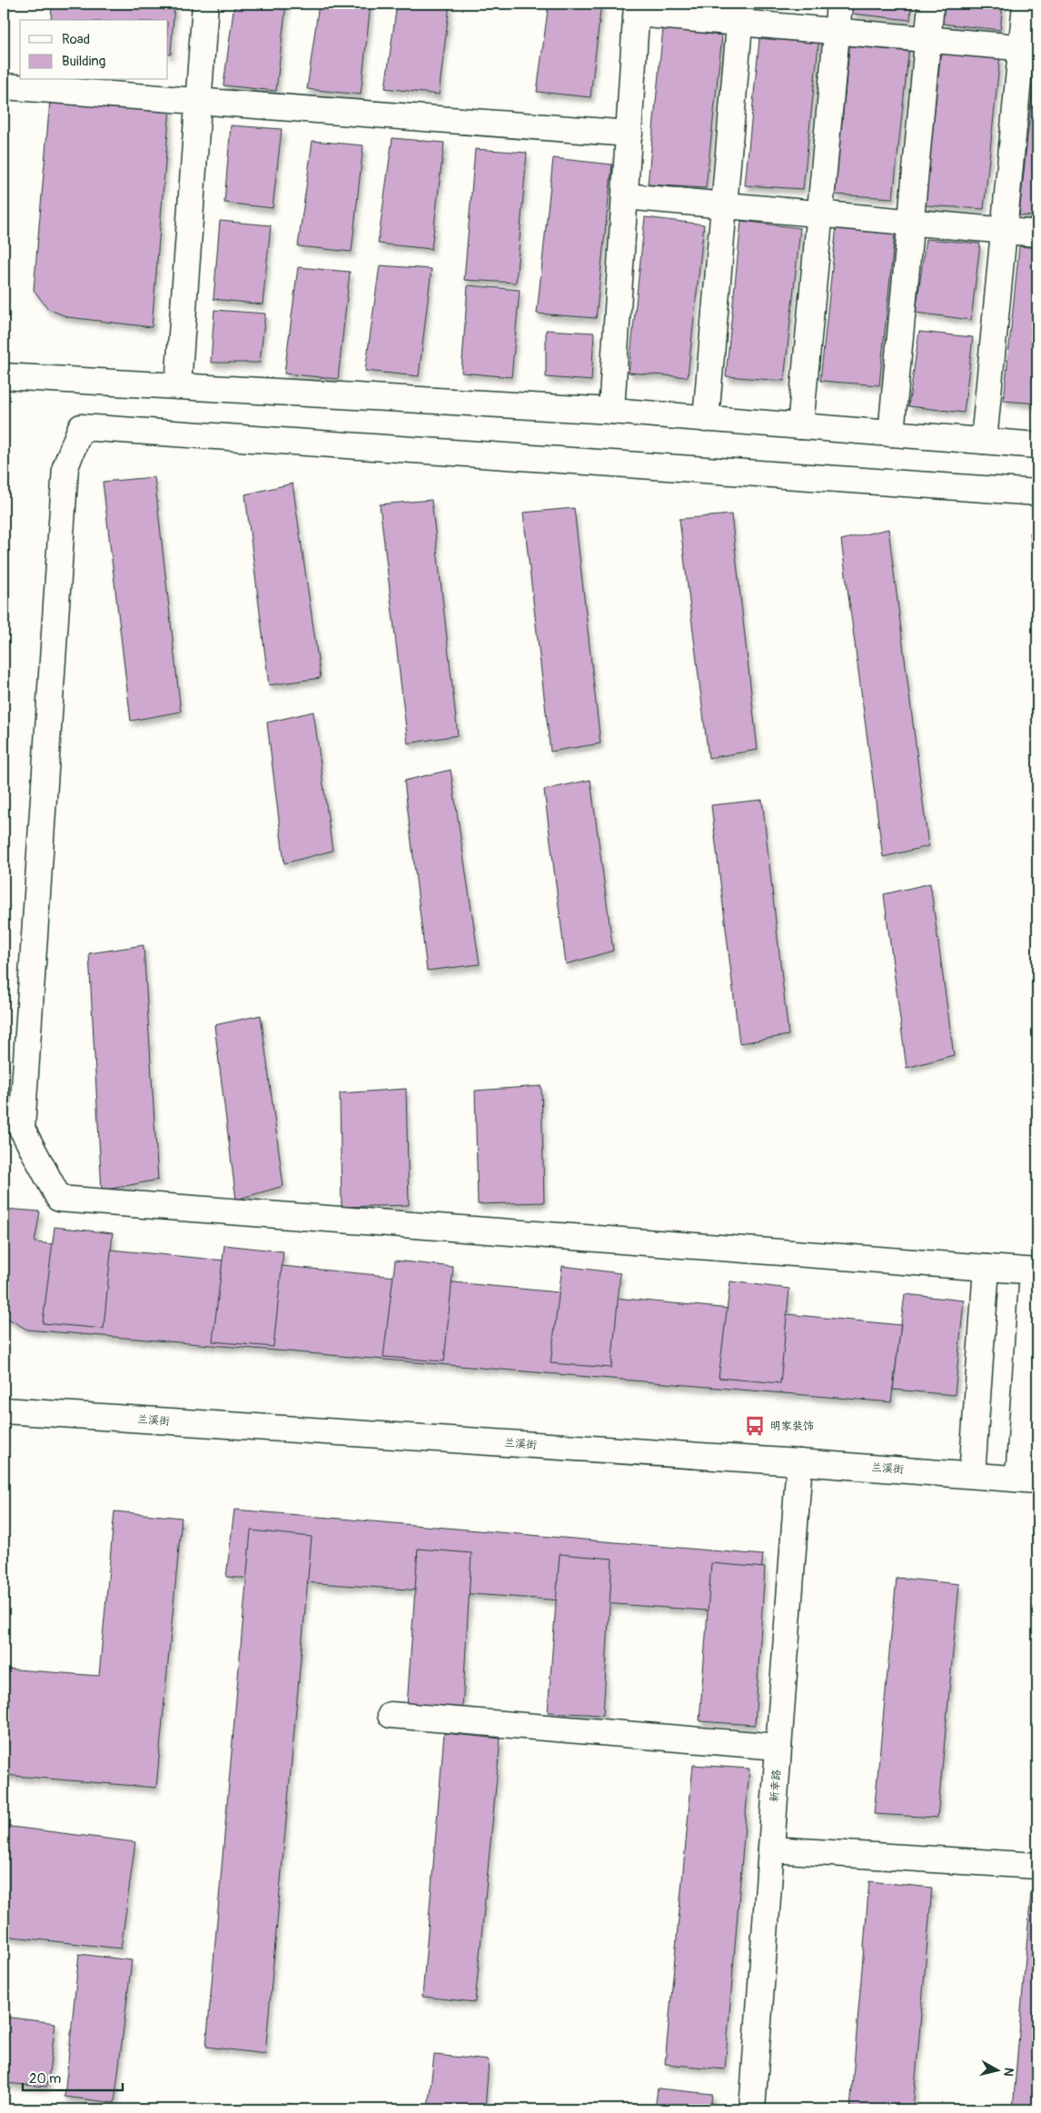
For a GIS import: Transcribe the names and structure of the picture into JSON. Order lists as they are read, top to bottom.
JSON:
{
  "streets": {
    "street": ["兰溪街", "新幸路"]
  },
  "crossings": [
    ["兰溪街", "新幸路"]
  ],
  "places": {
    "bus stop": ["明家装饰"]
  },
  "legend": ["Road", "Building"],
  "scale_bar": "20 m",
  "north": "right"
}
